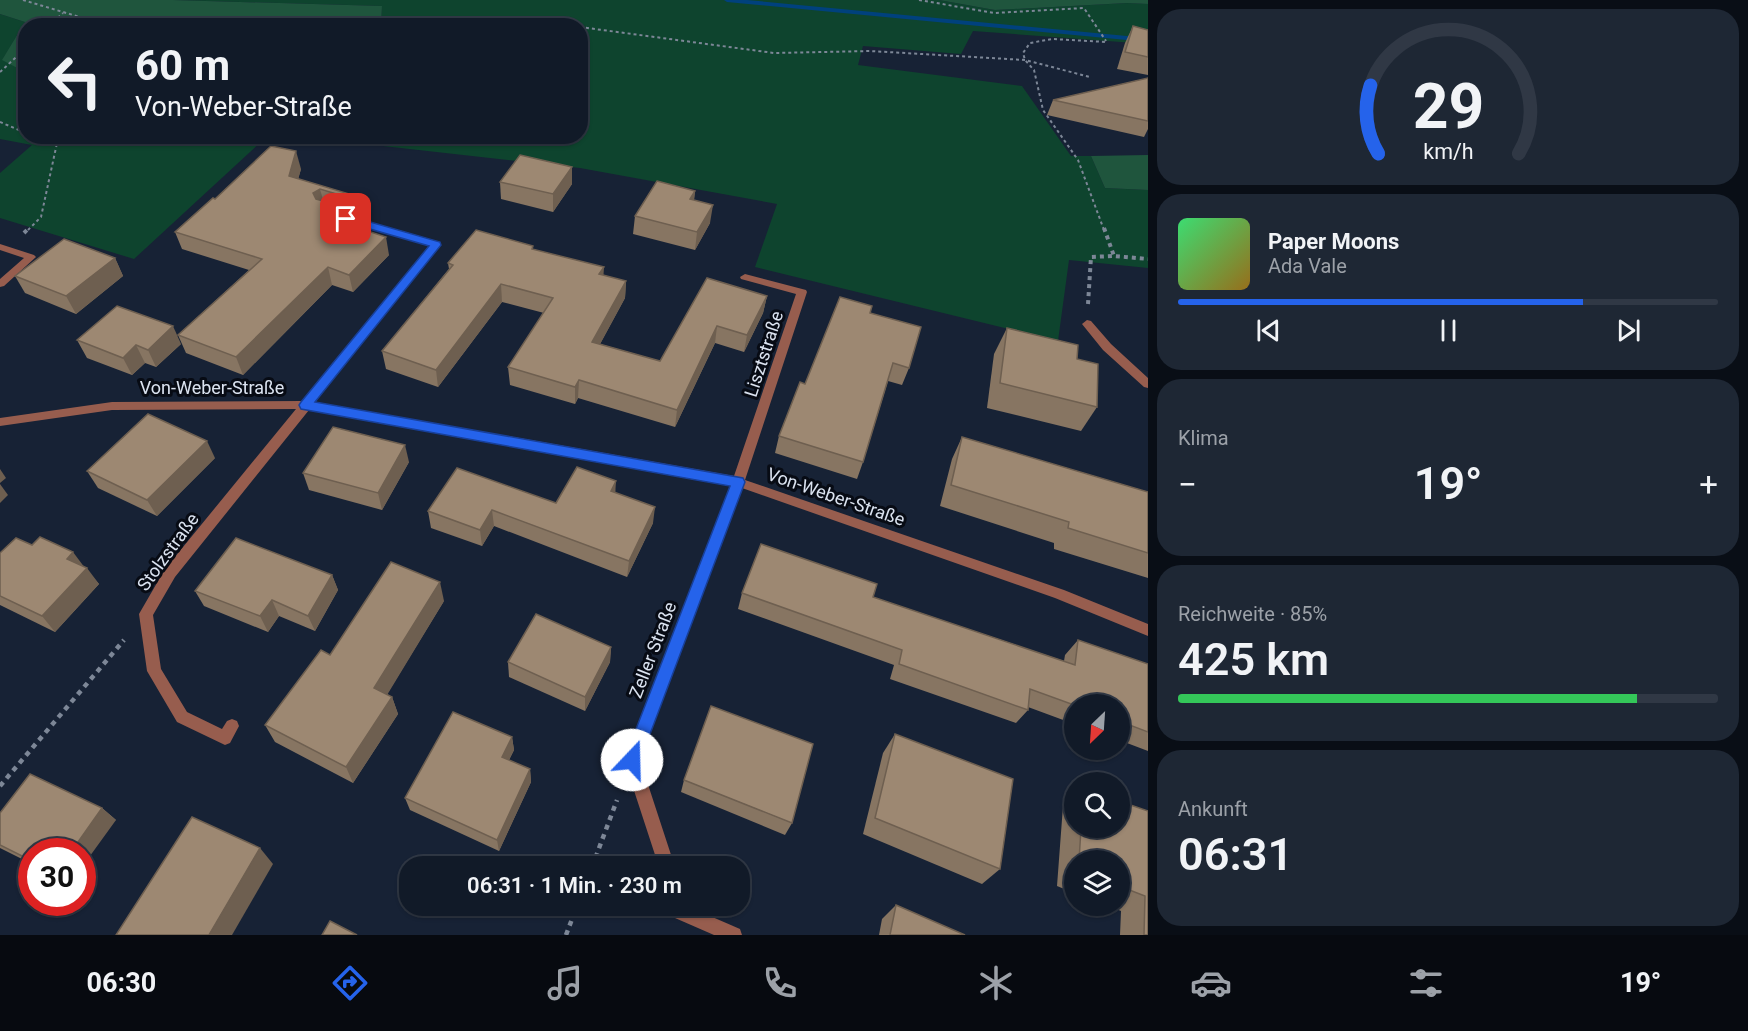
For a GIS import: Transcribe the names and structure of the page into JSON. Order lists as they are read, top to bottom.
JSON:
{
  "streets": {
    "street": [
      "Lisztstraße",
      "Von-Weber-Straße",
      "Stolzstraße",
      "Zeller Straße"
    ]
  },
  "crossings": [
    ["Lisztstraße", "Von-Weber-Straße"],
    ["Lisztstraße", "Zeller Straße"],
    ["Von-Weber-Straße", "Stolzstraße"],
    ["Von-Weber-Straße", "Zeller Straße"]
  ],
  "north": "bottom left",
  "page": {
    "turn": ["60 m", "Von-Weber-Straße"],
    "song": ["Paper Moons", "Ada Vale"],
    "tile": [
      "Klima",
      ["Reichweite · 85%", "425 km"],
      ["Ankunft", "06:31"]
    ],
    "heat": ["−", "19°", "+"],
    "limit": "30",
    "trip": "06:31 · 1 Min. · 230 m",
    "tabs": ["06:30", "19°"],
    "gauge": ["29", "km/h"]
  }
}
